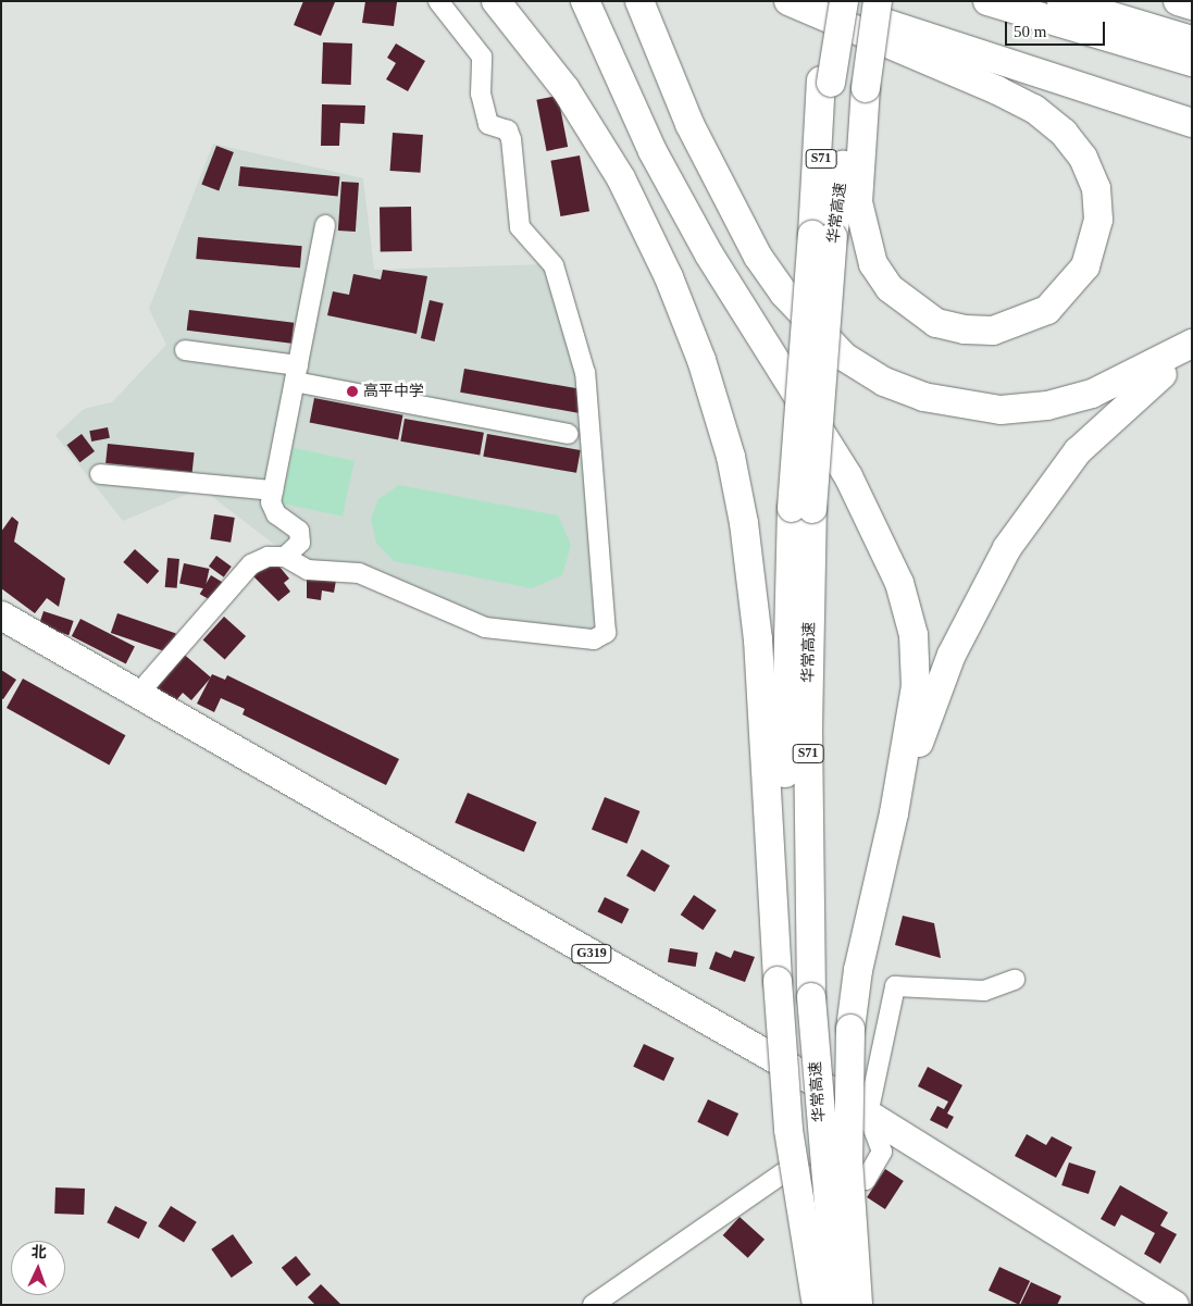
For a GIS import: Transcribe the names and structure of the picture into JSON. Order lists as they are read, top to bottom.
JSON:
{
  "streets": {
    "highway": ["S71", "华常高速", "G319"]
  },
  "places": ["高平中学"],
  "scale_bar": "50 m",
  "north": "top"
}
